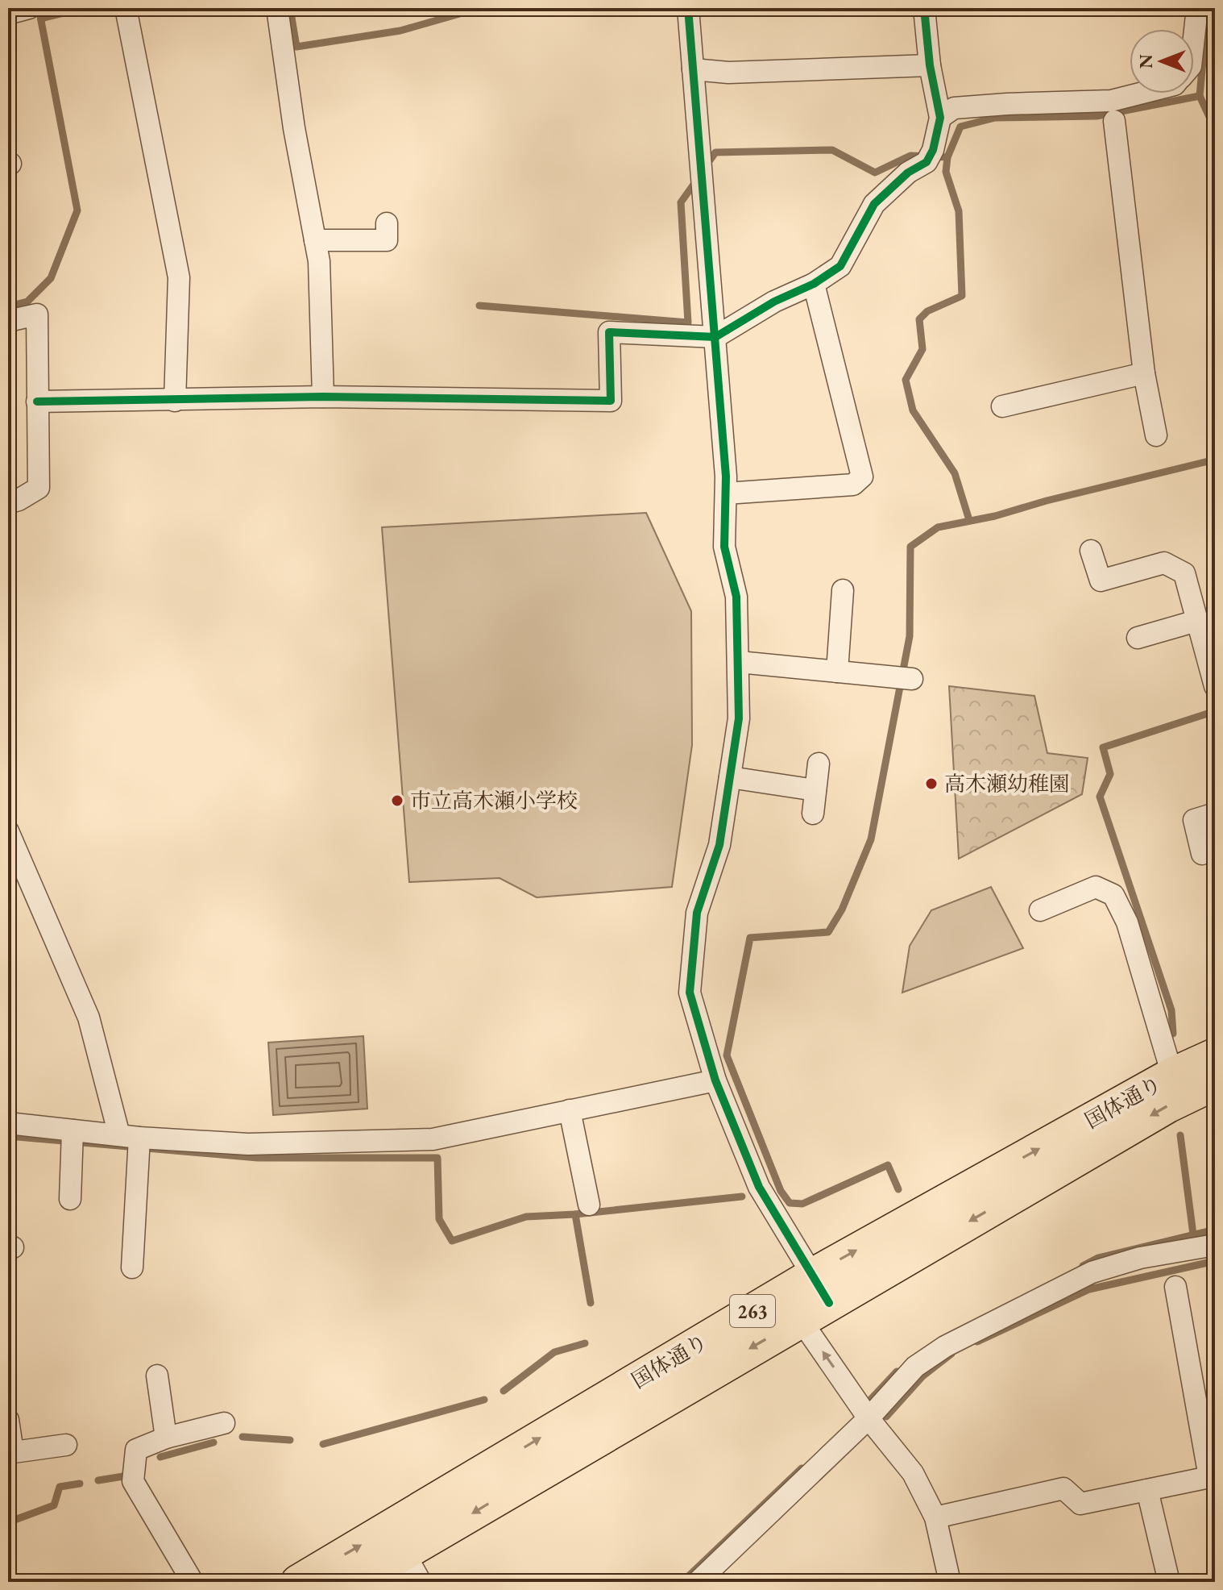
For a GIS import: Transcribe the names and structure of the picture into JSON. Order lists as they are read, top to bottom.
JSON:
{
  "streets": {
    "highway": ["国体通り", "263"]
  },
  "places": ["高木瀬幼稚園", "市立高木瀬小学校"],
  "north": "left"
}
